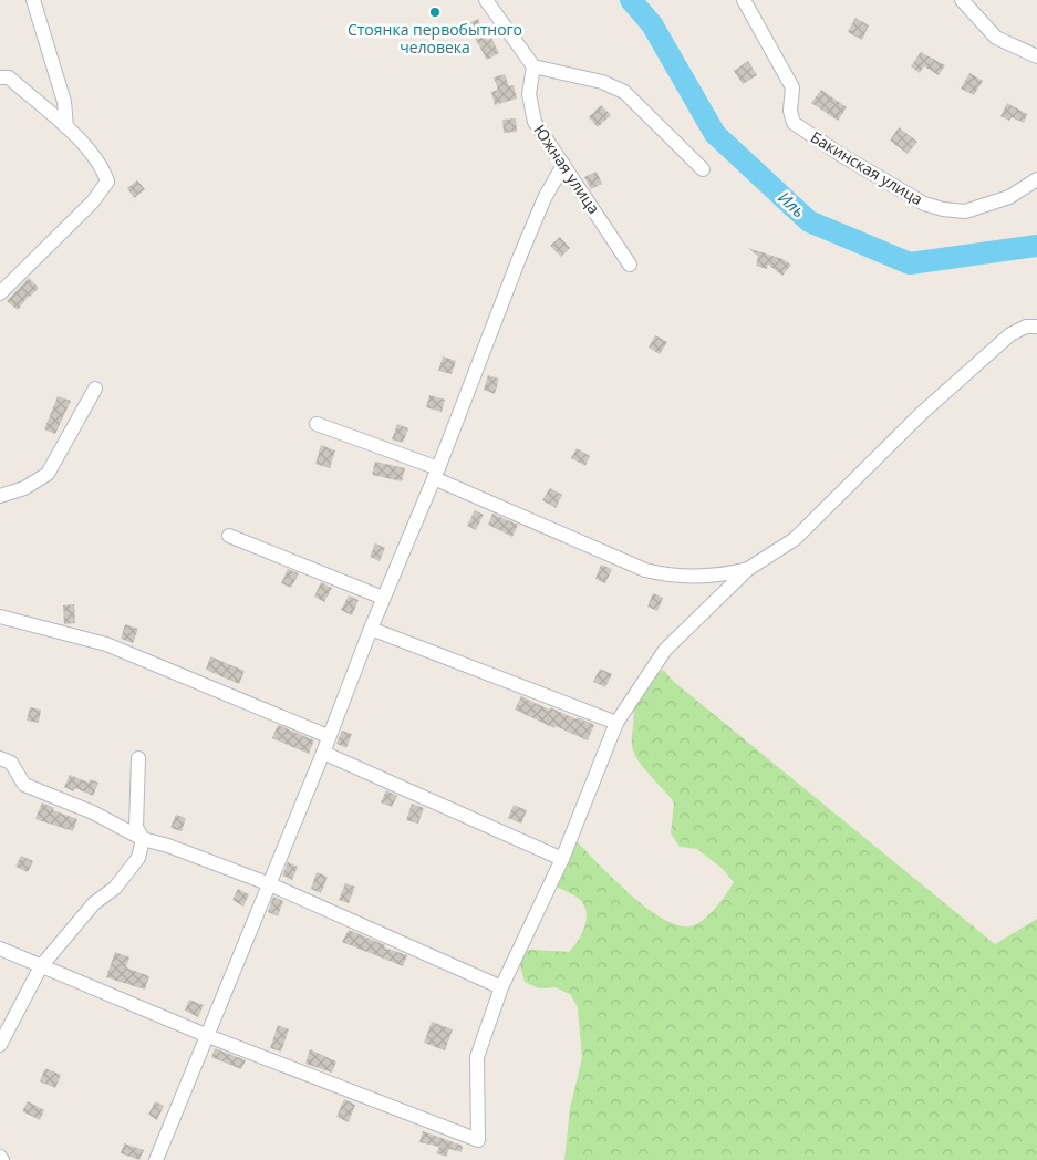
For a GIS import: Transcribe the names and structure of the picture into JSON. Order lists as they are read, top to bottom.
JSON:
{
  "streets": {
    "street": ["Бакинская улица", "Южная улица"]
  },
  "water": ["Иль"],
  "places": ["Стоянка первобытного человека"]
}
